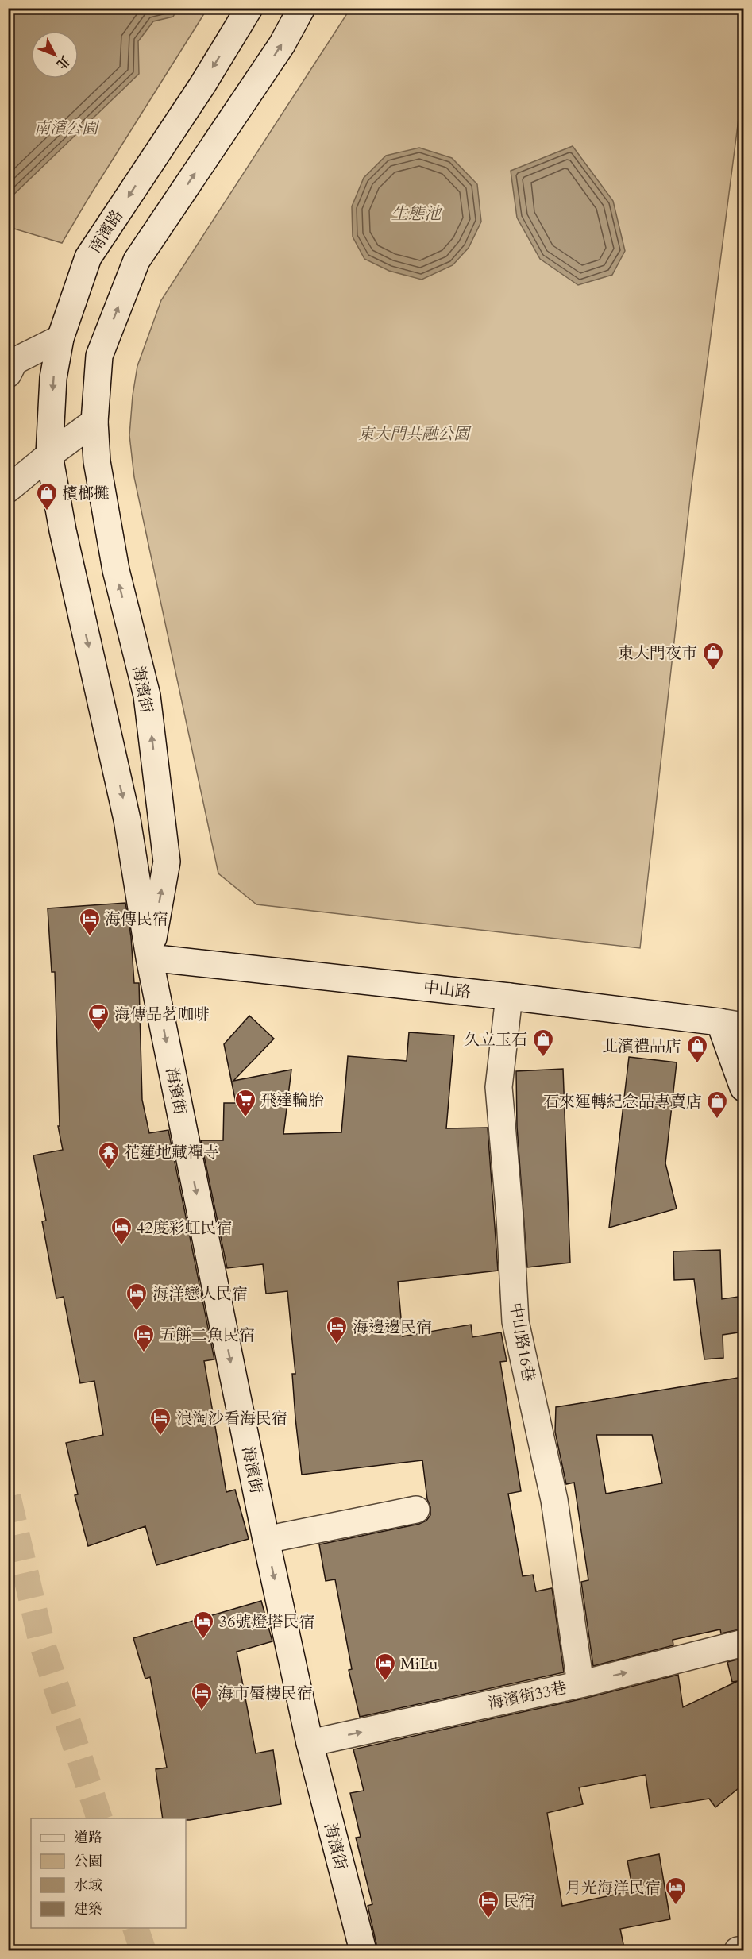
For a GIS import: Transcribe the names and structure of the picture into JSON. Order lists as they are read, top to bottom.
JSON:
{
  "streets": {
    "main road": [
      "南濱路",
      "海濱街",
      "中山路",
      "中山路16巷",
      "海濱街33巷"
    ]
  },
  "crossings": [
    ["南濱路", "海濱街"],
    ["海濱街", "中山路"],
    ["海濱街", "海濱街33巷"],
    ["中山路", "中山路16巷"],
    ["中山路16巷", "海濱街33巷"]
  ],
  "water": ["生態池"],
  "parks": ["南濱公園", "東大門共融公園"],
  "places": {
    "shop": [
      "檳榔攤",
      "東大門夜市",
      "久立玉石",
      "北濱禮品店",
      "石來運轉紀念品專賣店"
    ],
    "hotel": [
      "海傳民宿",
      "42度彩虹民宿",
      "海洋戀人民宿",
      "海邊邊民宿",
      "五餅二魚民宿",
      "浪淘沙看海民宿",
      "36號燈塔民宿",
      "MiLu",
      "海市蜃樓民宿",
      "月光海洋民宿",
      "民宿"
    ],
    "cafe": ["海傳品茗咖啡"],
    "supermarket": ["飛達輪胎"],
    "temple": ["花蓮地藏禪寺"]
  },
  "legend": [
    "道路",
    "公園",
    "水域",
    "建築"
  ],
  "north": "bottom right"
}
